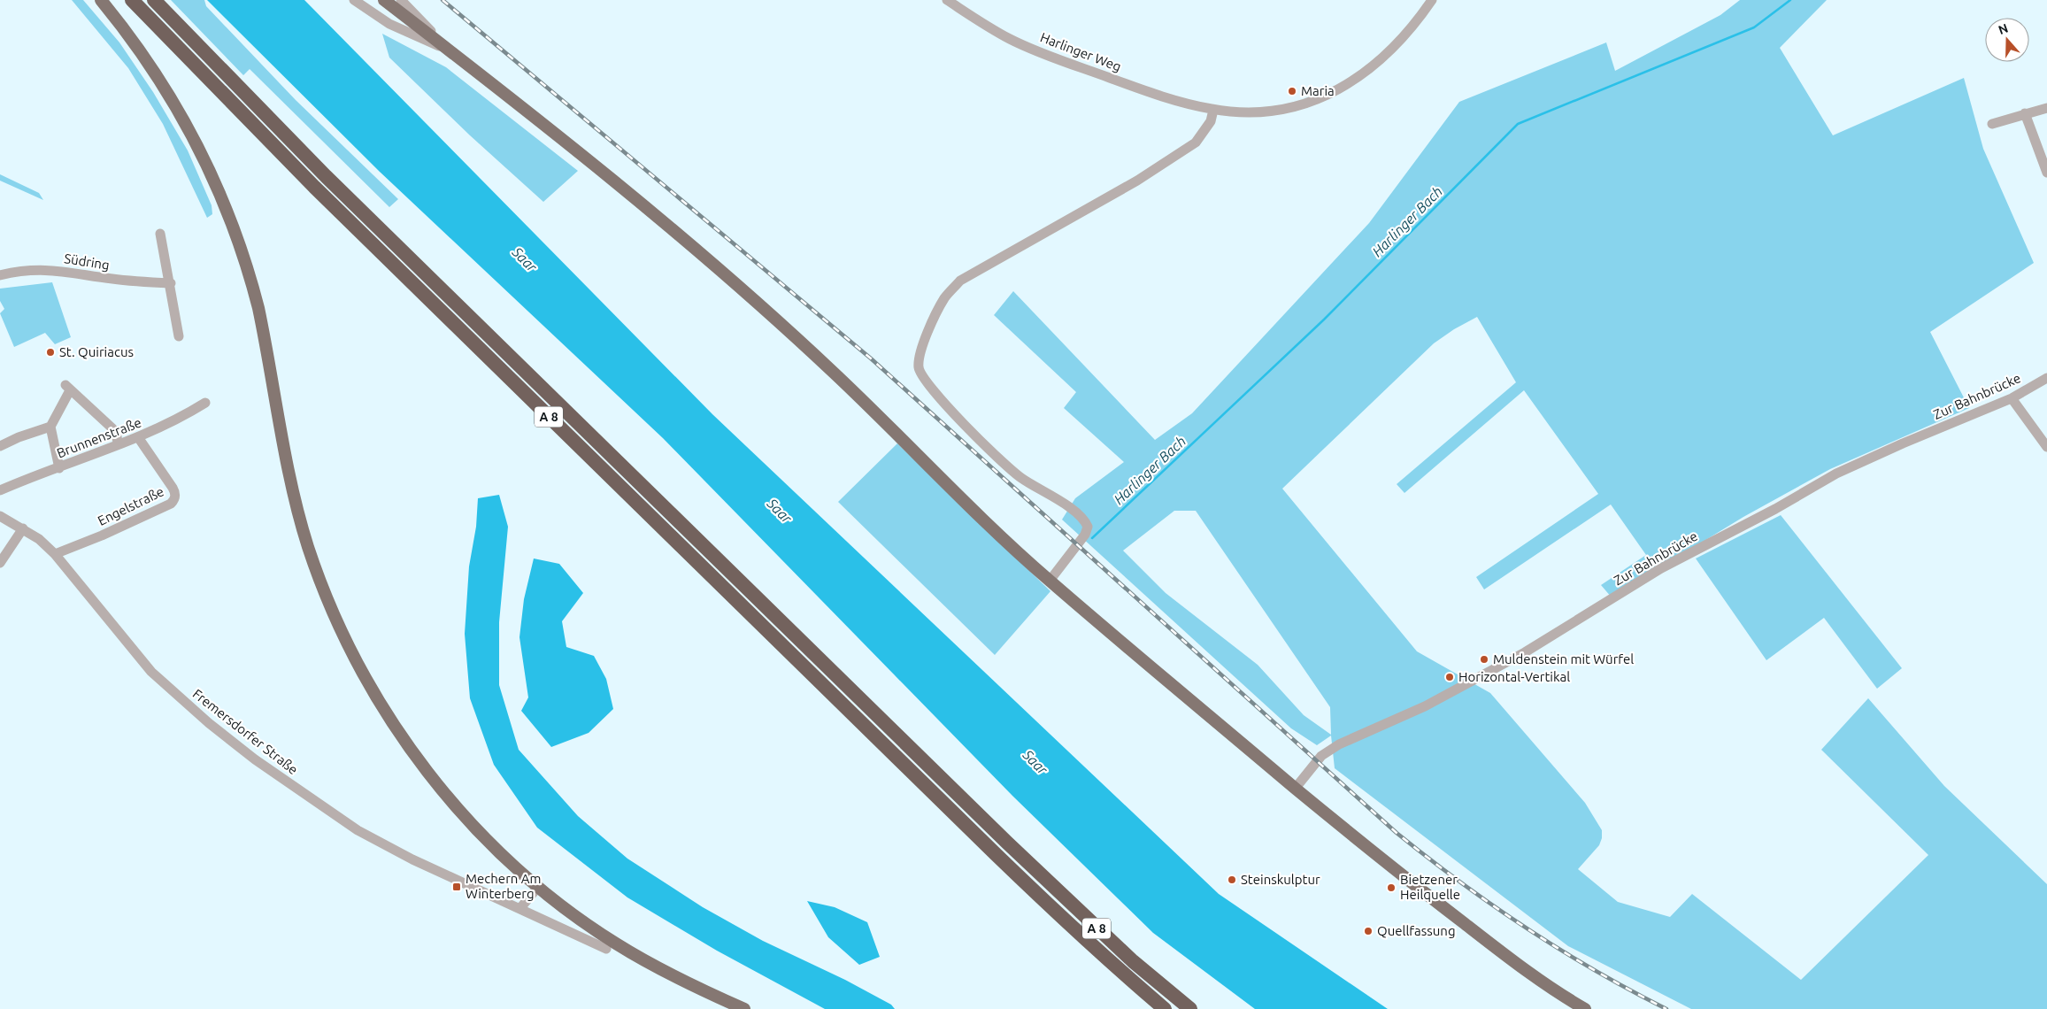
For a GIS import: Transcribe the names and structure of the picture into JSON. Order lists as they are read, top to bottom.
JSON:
{
  "streets": {
    "highway": ["A 8"],
    "street": [
      "Harlinger Weg",
      "Südring",
      "Zur Bahnbrücke",
      "Brunnenstraße",
      "Engelstraße",
      "Fremersdorfer Straße"
    ]
  },
  "crossings": [
    ["Brunnenstraße", "Engelstraße"],
    ["Engelstraße", "Fremersdorfer Straße"]
  ],
  "water": ["Harlinger Bach", "Saar"],
  "places": {
    "other": [
      "Maria",
      "St. Quiriacus",
      "Muldenstein mit Würfel",
      "Horizontal-Vertikal",
      "Steinskulptur",
      "Bietzener Heilquelle",
      "Quellfassung"
    ],
    "transit": ["Mechern Am Winterberg"]
  },
  "north": "top"
}
